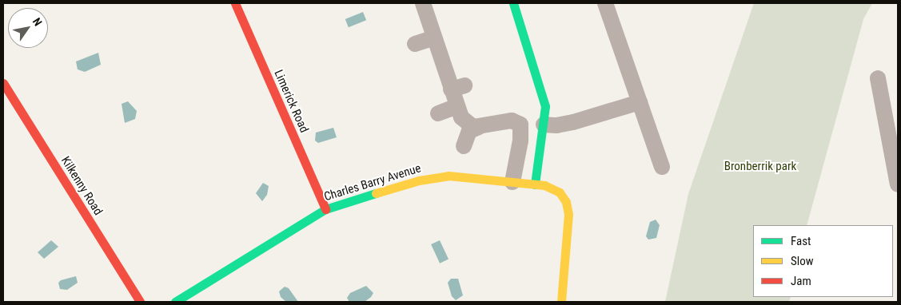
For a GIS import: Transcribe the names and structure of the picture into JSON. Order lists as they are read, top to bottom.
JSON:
{
  "streets": {
    "street": ["Limerick Road", "Charles Barry Avenue", "Kilkenny Road"]
  },
  "crossings": [
    ["Limerick Road", "Charles Barry Avenue"]
  ],
  "parks": ["Bronberrik park"],
  "legend": ["Fast", "Slow", "Jam"],
  "north": "top right"
}
